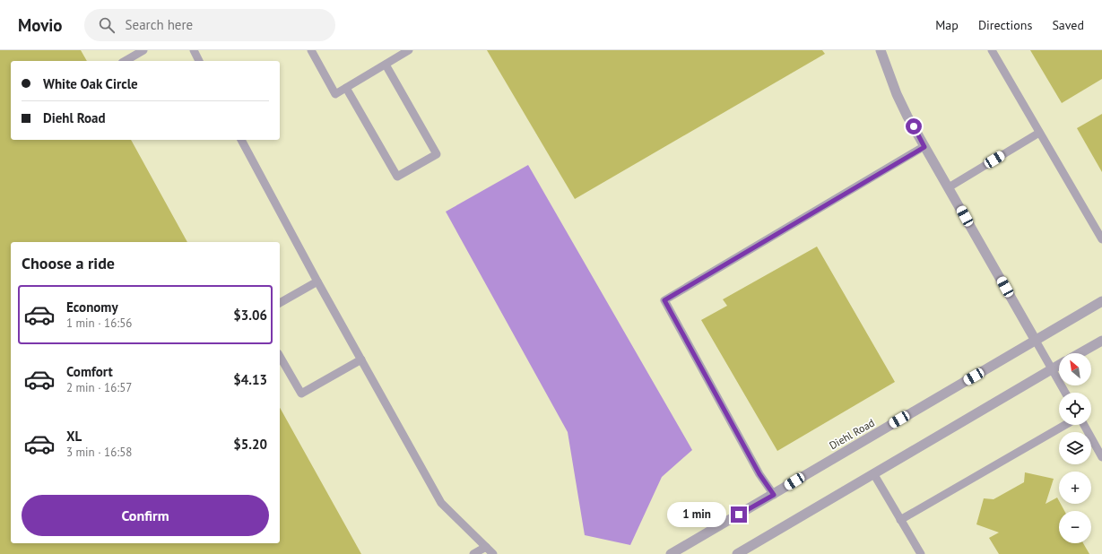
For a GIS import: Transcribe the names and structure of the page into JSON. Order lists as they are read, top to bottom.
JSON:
{
  "streets": {
    "street": ["Diehl Road"]
  },
  "north": "top left",
  "page": {
    "header": "Movio",
    "search": "Search here",
    "nav": ["Map", "Directions", "Saved"],
    "banner": ["White Oak Circle", "Diehl Road"],
    "heading": "Choose a ride",
    "list": [
      {
        "name": "Economy",
        "note": "1 min · 16:56",
        "value": "$3.06"
      },
      {
        "name": "Comfort",
        "note": "2 min · 16:57",
        "value": "$4.13"
      },
      {
        "name": "XL",
        "note": "3 min · 16:58",
        "value": "$5.20"
      }
    ],
    "map_buttons": ["+", "−"],
    "buttons": "Confirm",
    "bubble": "1 min"
  }
}
